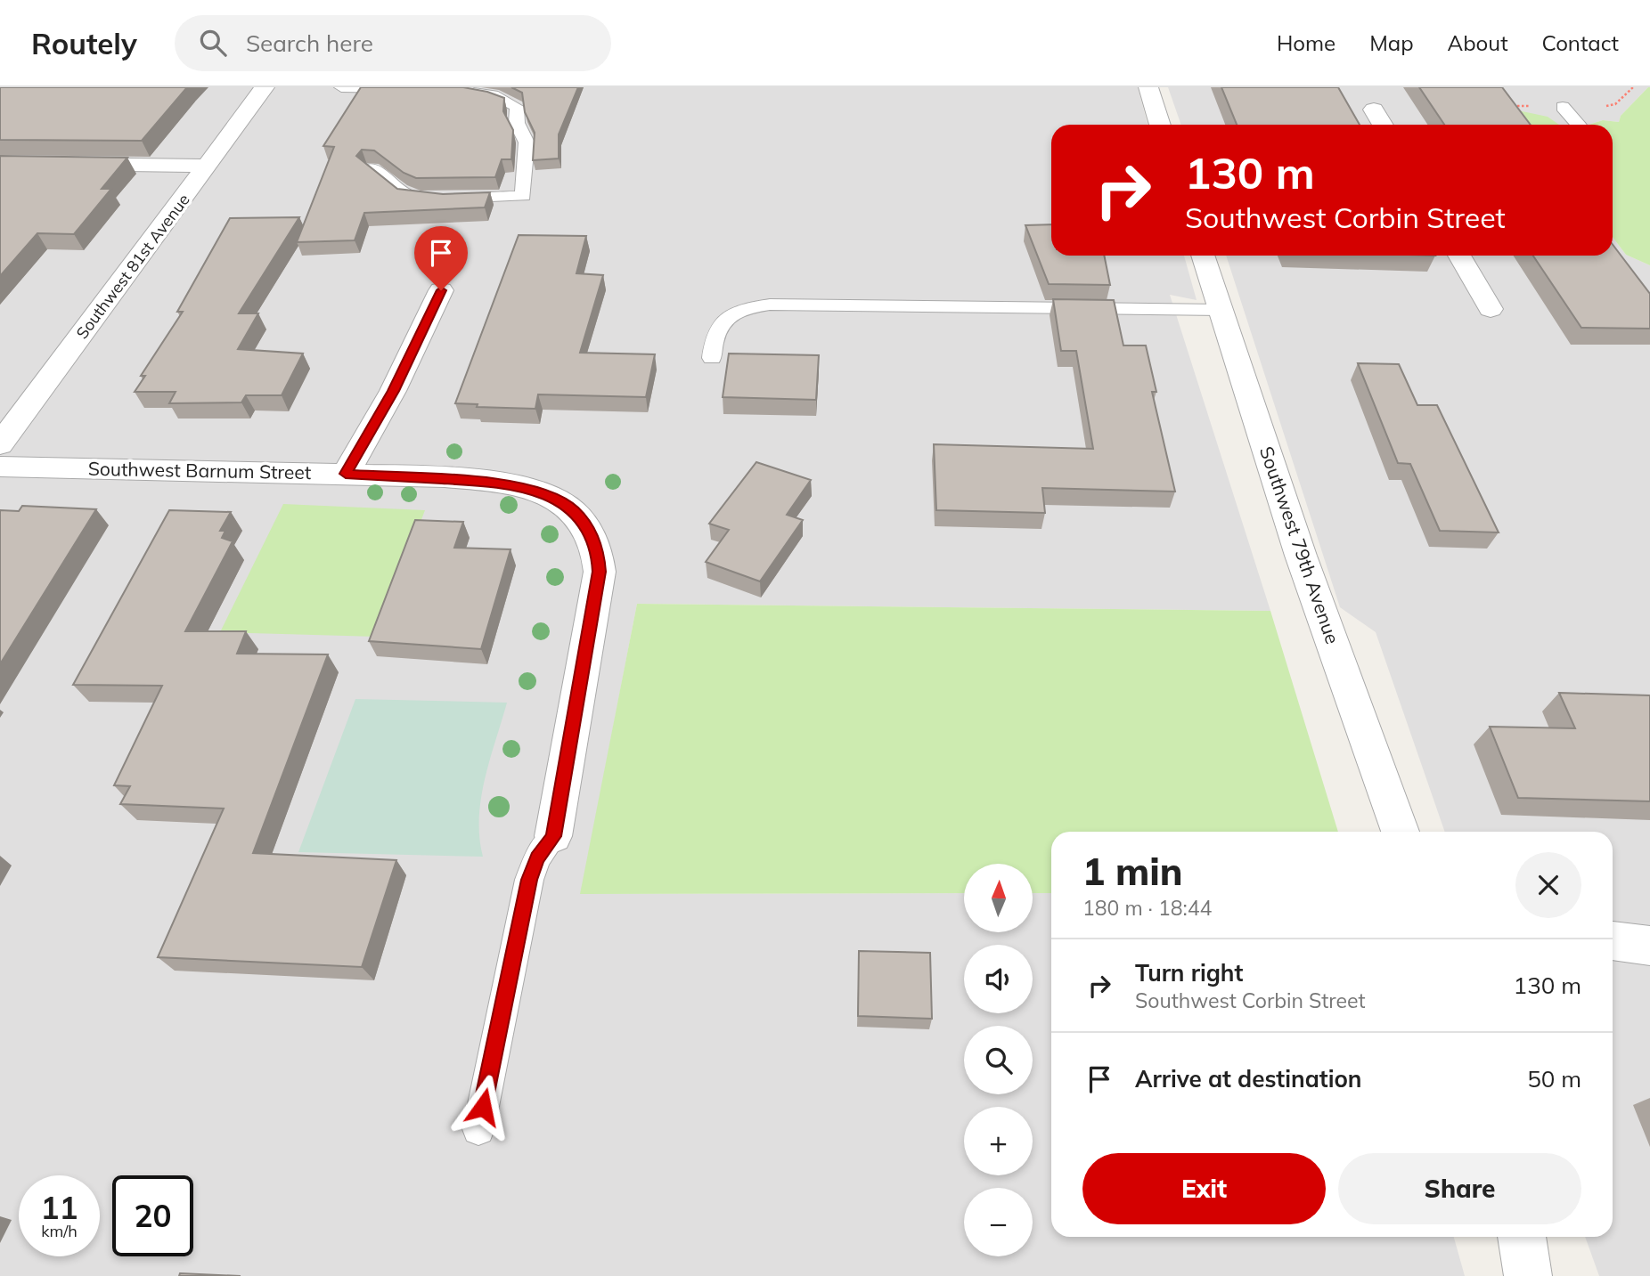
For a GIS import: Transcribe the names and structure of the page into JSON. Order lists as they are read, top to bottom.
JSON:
{
  "streets": {
    "street": ["Southwest 81st Avenue", "Southwest Barnum Street", "Southwest 79th Avenue"]
  },
  "north": "top",
  "page": {
    "header": "Routely",
    "search": "Search here",
    "nav": [
      "Home",
      "Map",
      "About",
      "Contact"
    ],
    "turn": ["130 m", "Southwest Corbin Street"],
    "heading": ["1 min", "180 m · 18:44"],
    "map_buttons": ["+", "−"],
    "list": [
      {
        "name": "Turn right",
        "note": "Southwest Corbin Street",
        "value": "130 m"
      },
      {
        "name": "Arrive at destination",
        "value": "50 m"
      }
    ],
    "buttons": ["Exit", "Share"],
    "speed": "11 km/h",
    "limit": "20"
  }
}
